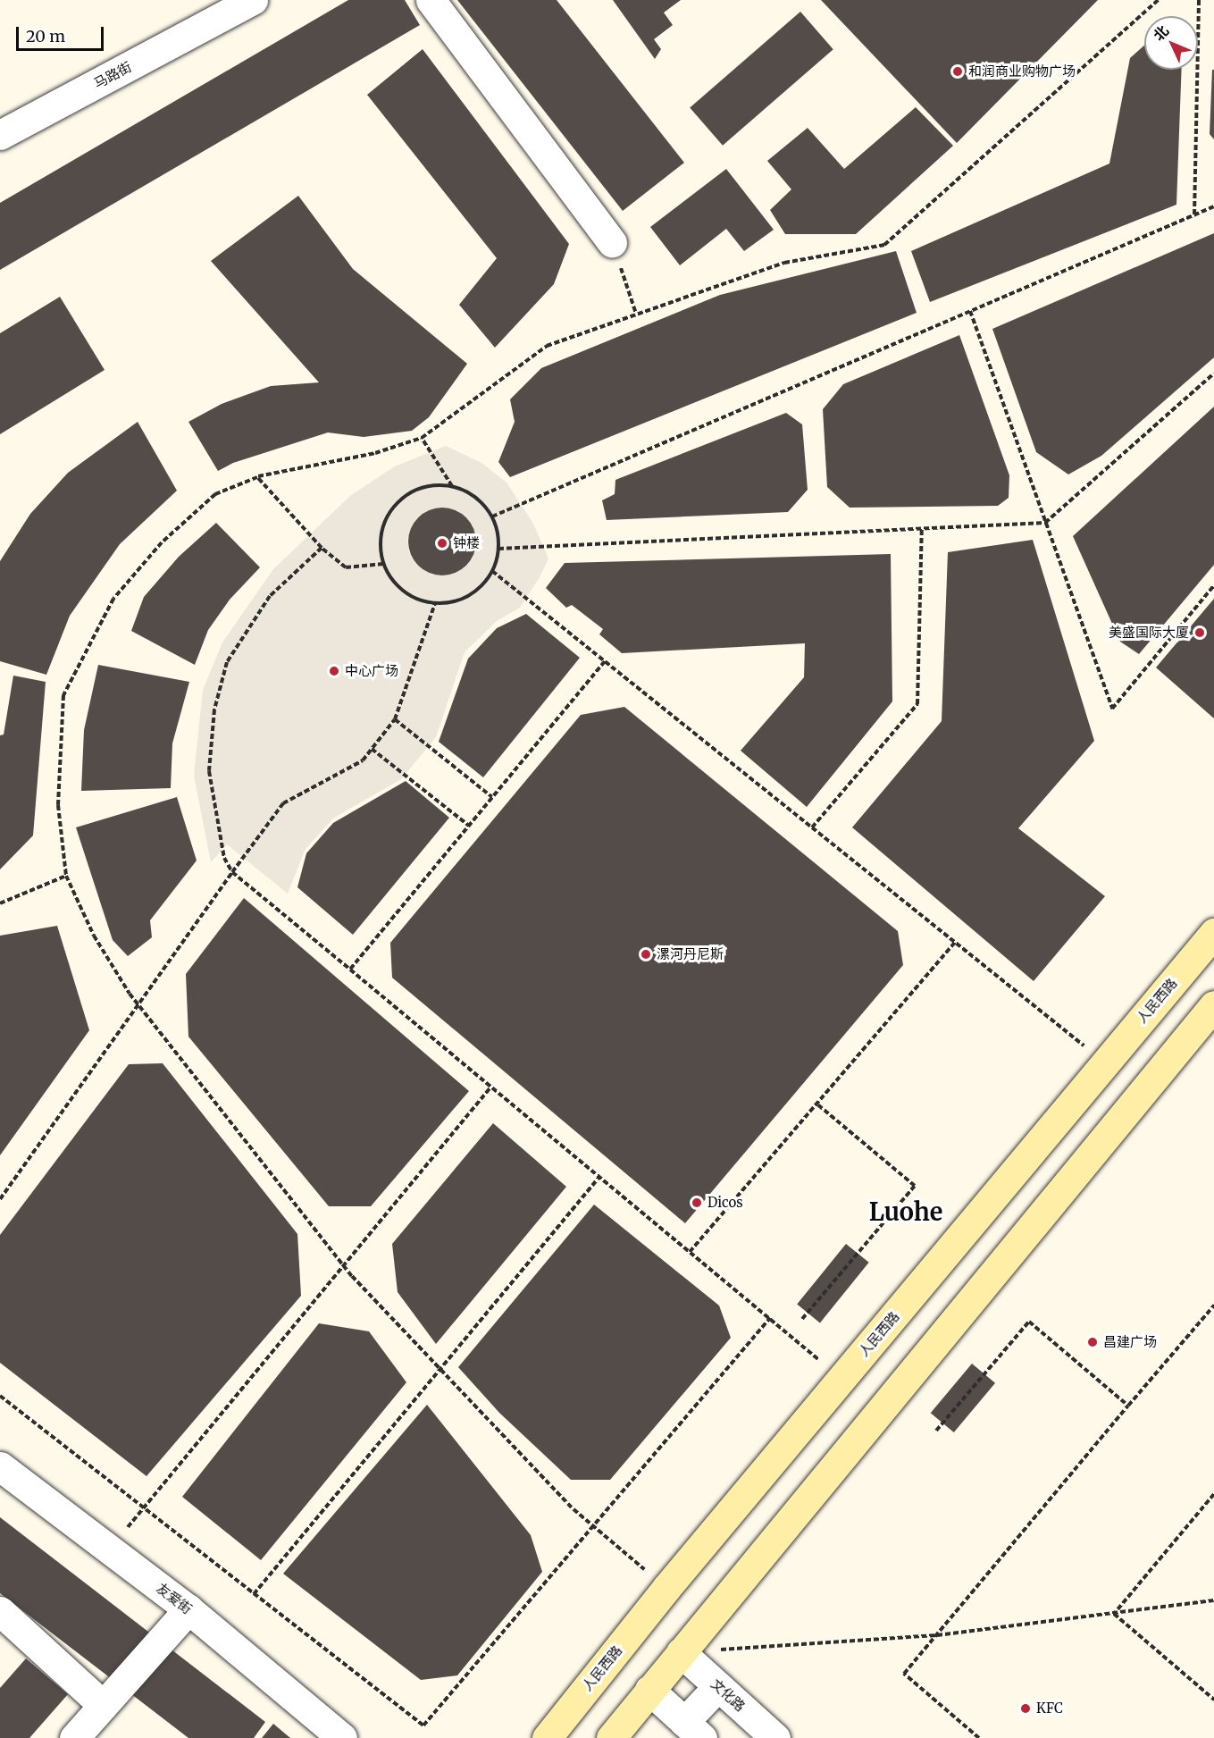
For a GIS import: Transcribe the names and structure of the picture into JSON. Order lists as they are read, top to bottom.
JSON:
{
  "streets": {
    "main road": ["人民西路"],
    "street": ["马路街", "友爱街", "文化路"]
  },
  "districts": ["Luohe"],
  "places": [
    "和润商业购物广场",
    "钟楼",
    "美盛国际大厦",
    "中心广场",
    "漯河丹尼斯",
    "Dicos",
    "昌建广场",
    "KFC"
  ],
  "scale_bar": "20 m",
  "north": "top left"
}
